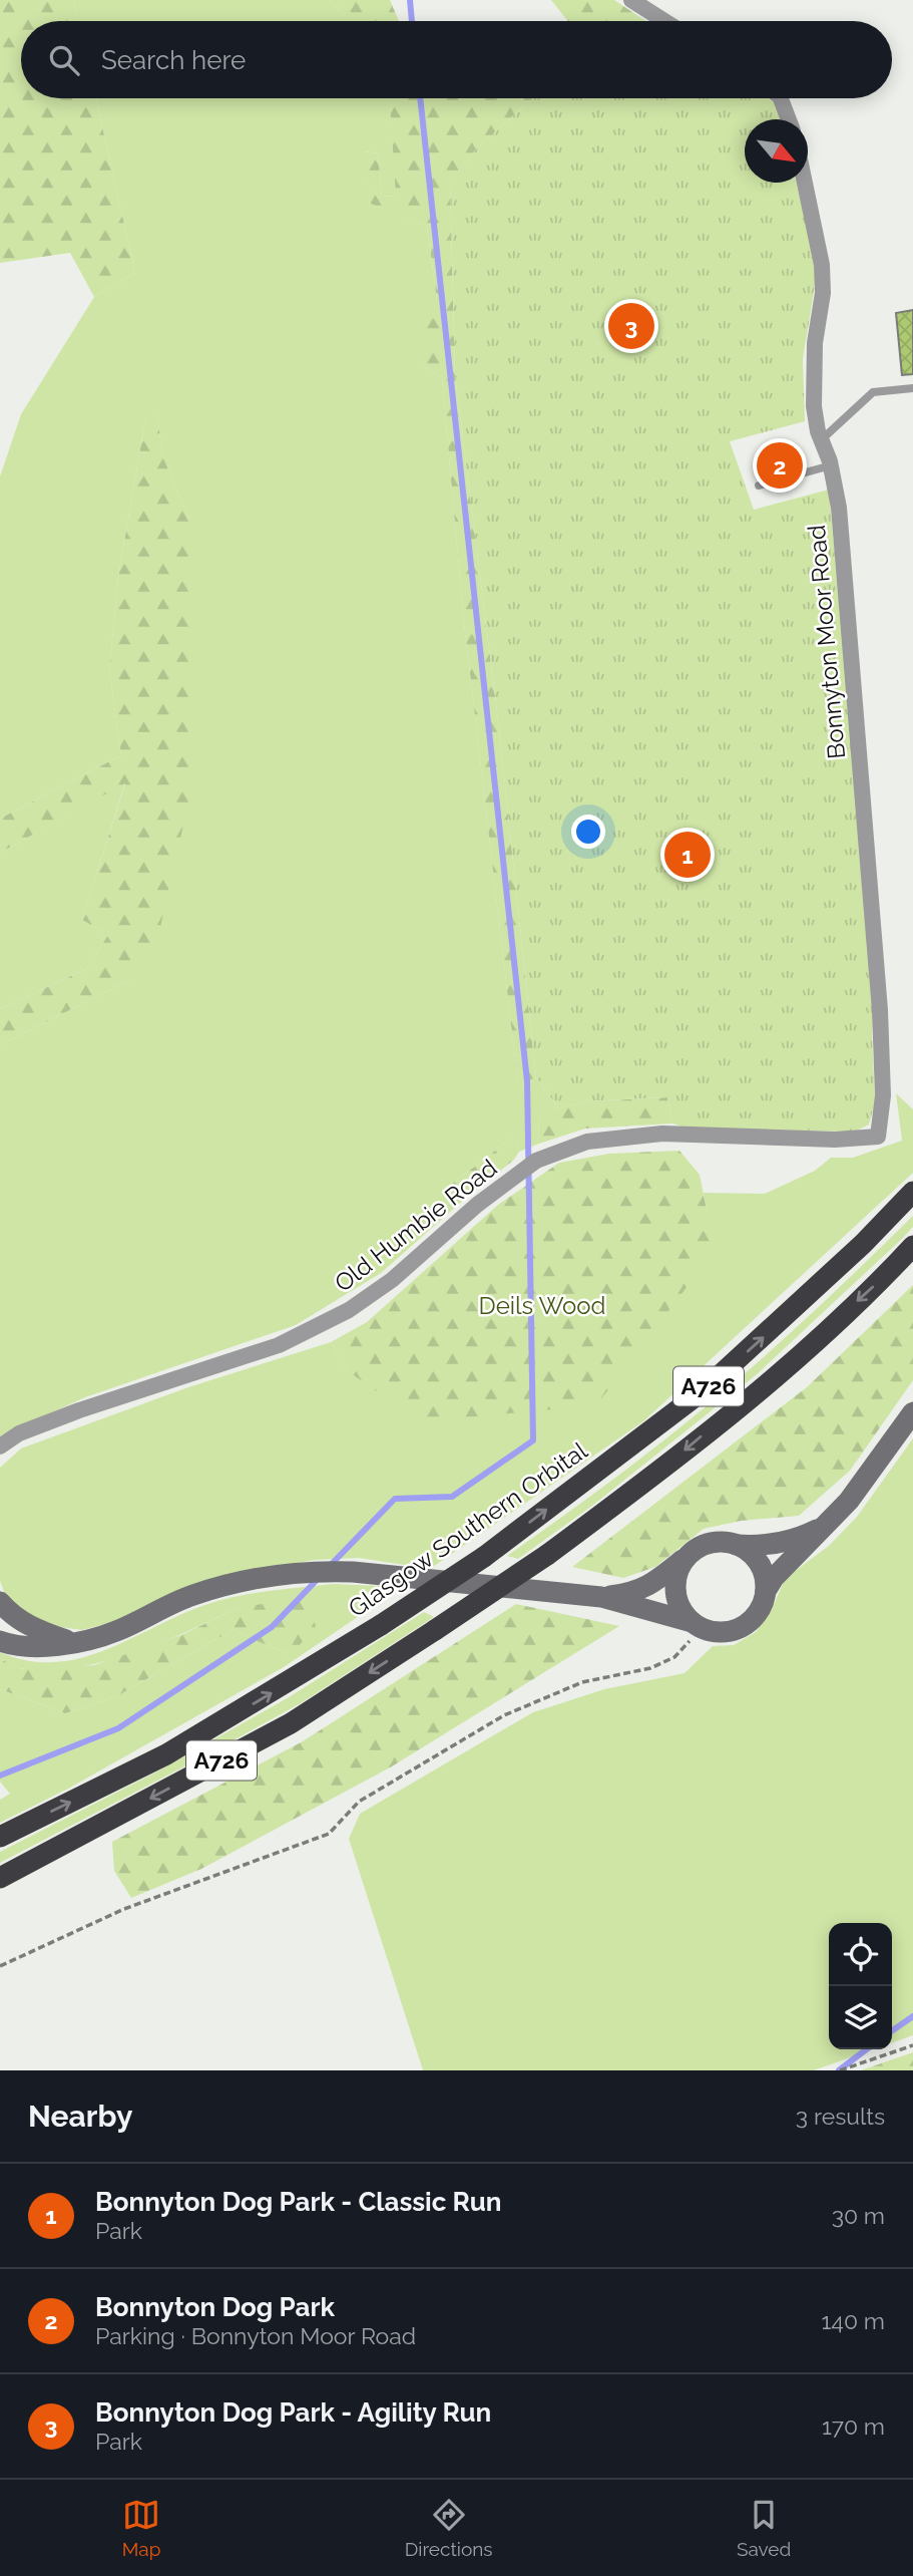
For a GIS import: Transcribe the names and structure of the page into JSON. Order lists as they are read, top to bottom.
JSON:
{
  "streets": {
    "highway": ["A726", "Glasgow Southern Orbital"],
    "street": ["Bonnyton Moor Road", "Old Humbie Road"]
  },
  "crossings": [
    ["Bonnyton Moor Road", "Old Humbie Road"]
  ],
  "parks": ["Deils Wood"],
  "north": "bottom right",
  "page": {
    "search": "Search here",
    "pins": ["3", "2", "1"],
    "heading": ["Nearby", "3 results"],
    "list": [
      {
        "mark": "1",
        "name": "Bonnyton Dog Park - Classic Run",
        "note": "Park",
        "value": "30 m"
      },
      {
        "mark": "2",
        "name": "Bonnyton Dog Park",
        "note": "Parking · Bonnyton Moor Road",
        "value": "140 m"
      },
      {
        "mark": "3",
        "name": "Bonnyton Dog Park - Agility Run",
        "note": "Park",
        "value": "170 m"
      }
    ],
    "nav": ["Map", "Directions", "Saved"]
  }
}
